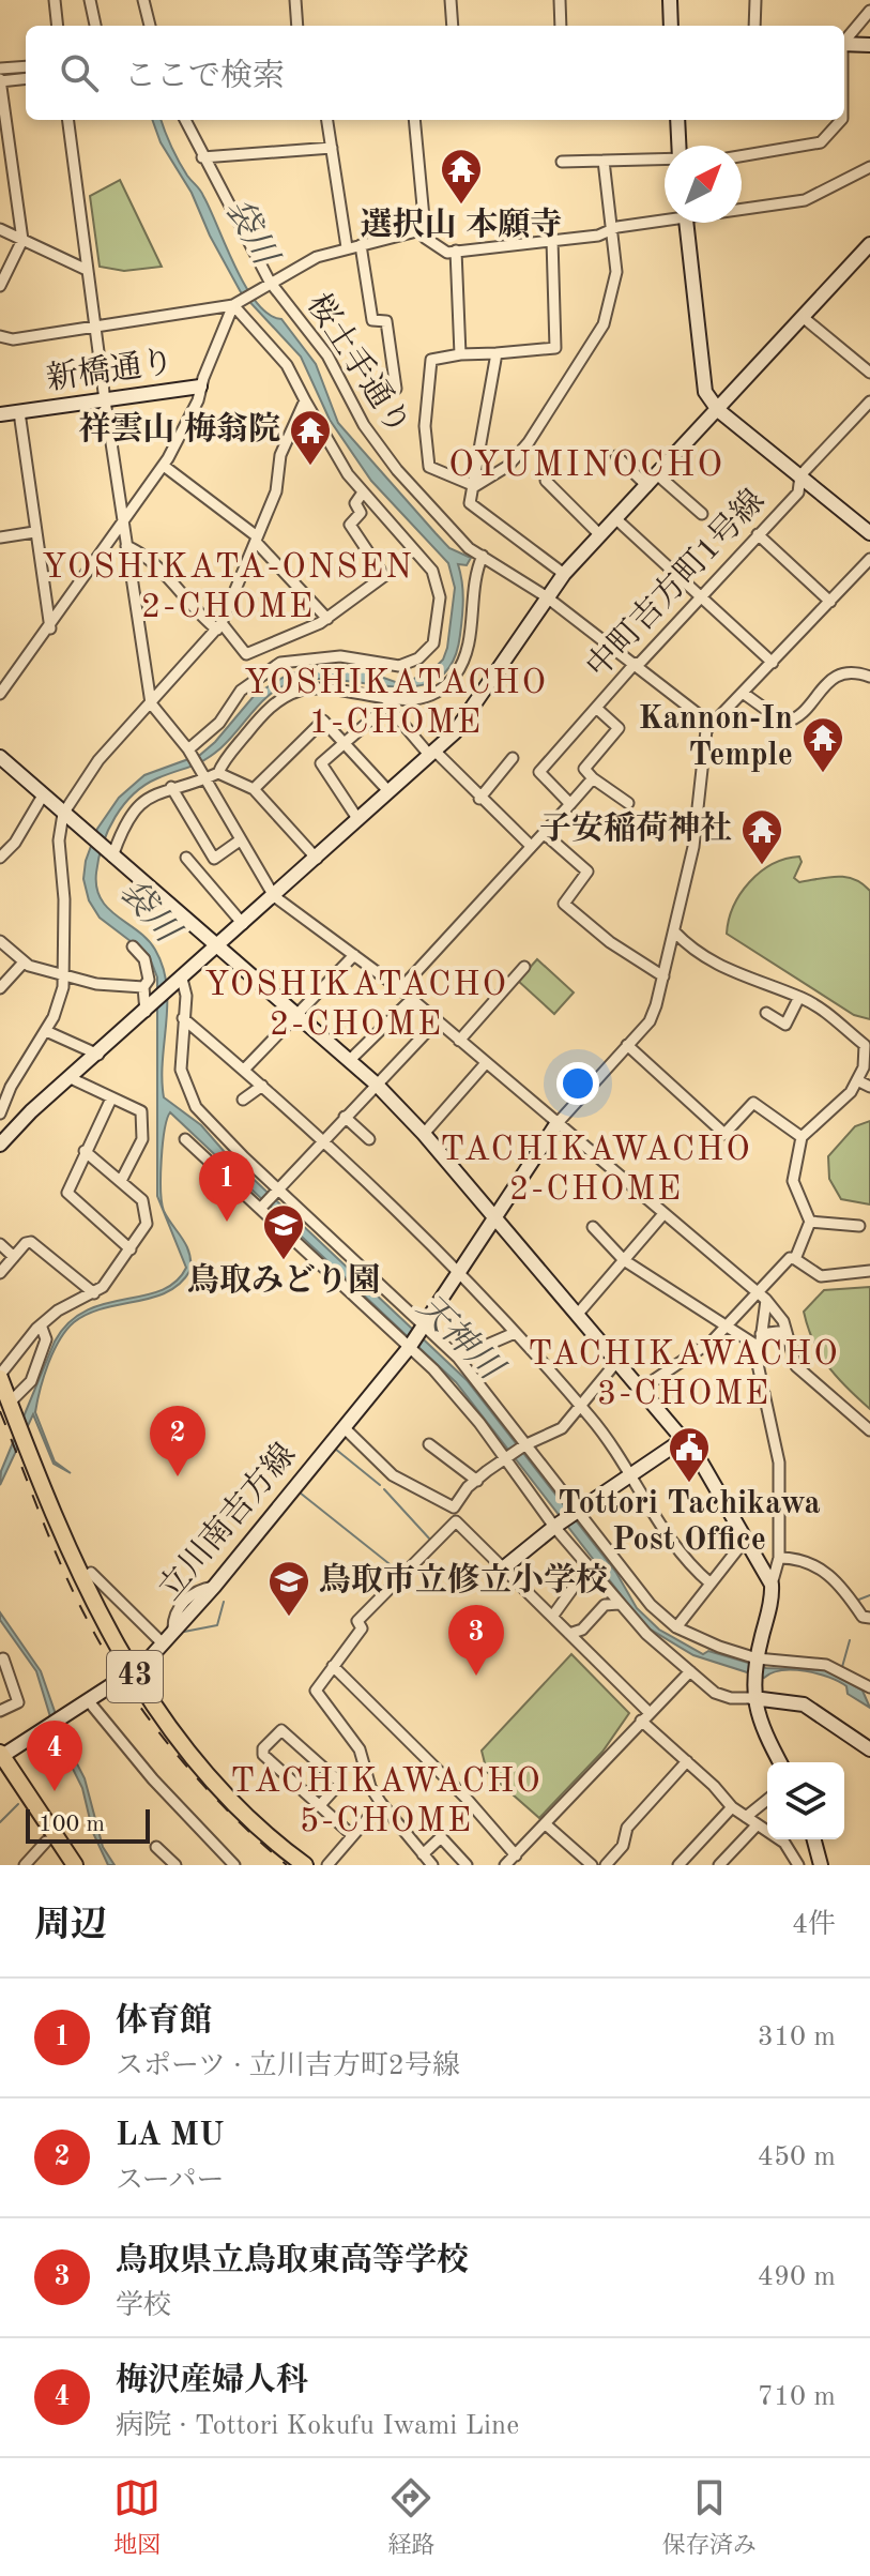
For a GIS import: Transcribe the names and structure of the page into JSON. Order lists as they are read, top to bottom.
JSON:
{
  "streets": {
    "main road": ["新橋通り", "立川南吉方線", "43"],
    "street": ["桜土手通り", "中町吉方町1号線"]
  },
  "crossings": [
    ["桜土手通り", "中町吉方町1号線"],
    ["立川南吉方線", "43"]
  ],
  "districts": [
    "OYUMINOCHO",
    "YOSHIKATA-ONSEN 2-CHOME",
    "YOSHIKATACHO 1-CHOME",
    "YOSHIKATACHO 2-CHOME",
    "TACHIKAWACHO 2-CHOME",
    "TACHIKAWACHO 3-CHOME",
    "TACHIKAWACHO 5-CHOME"
  ],
  "water": ["袋川", "天神川"],
  "places": {
    "temple": [
      "選択山 本願寺",
      "祥雲山 梅翁院",
      "Kannon-In Temple",
      "子安稲荷神社"
    ],
    "school or university": ["鳥取みどり園", "鳥取市立修立小学校"],
    "public building": ["Tottori Tachikawa Post Office"]
  },
  "scale_bar": "100 m",
  "north": "top right",
  "page": {
    "search": "ここで検索",
    "pins": [
      "1",
      "2",
      "3",
      "4"
    ],
    "scale": "100 m",
    "heading": ["周辺", "4件"],
    "list": [
      {
        "mark": "1",
        "name": "体育館",
        "note": "スポーツ · 立川吉方町2号線",
        "value": "310 m"
      },
      {
        "mark": "2",
        "name": "LA MU",
        "note": "スーパー",
        "value": "450 m"
      },
      {
        "mark": "3",
        "name": "鳥取県立鳥取東高等学校",
        "note": "学校",
        "value": "490 m"
      },
      {
        "mark": "4",
        "name": "梅沢産婦人科",
        "note": "病院 · Tottori Kokufu Iwami Line",
        "value": "710 m"
      }
    ],
    "nav": ["地図", "経路", "保存済み"]
  }
}
